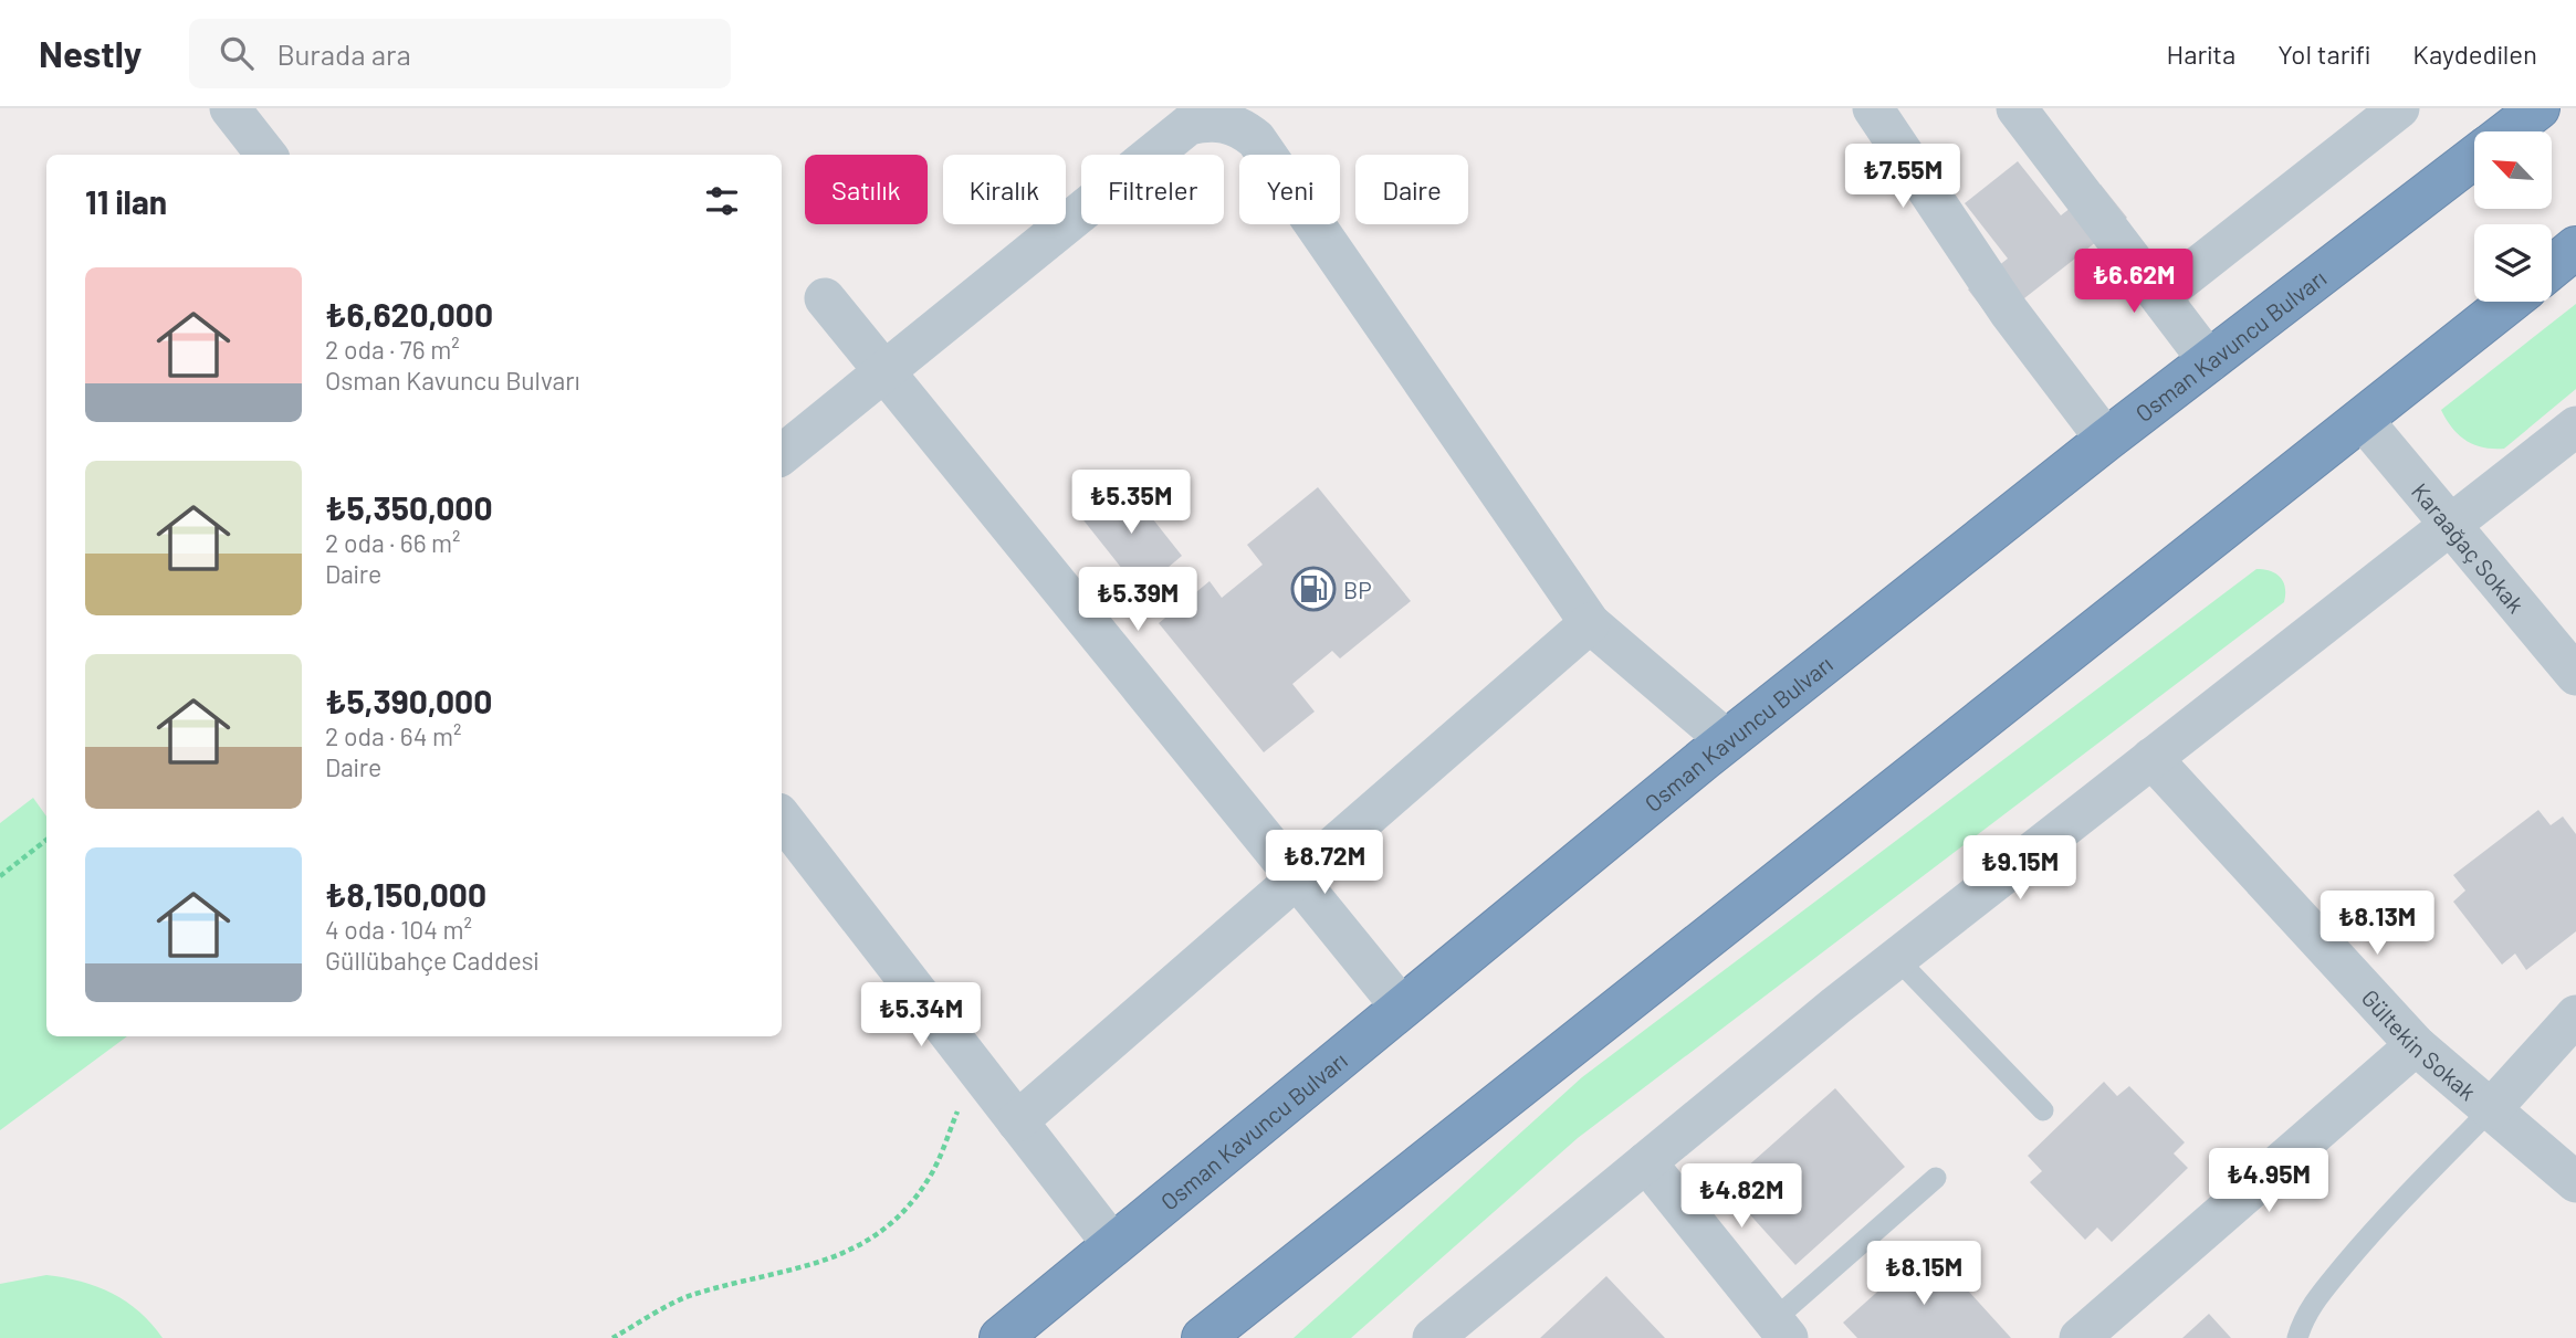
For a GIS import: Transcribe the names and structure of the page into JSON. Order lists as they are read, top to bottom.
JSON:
{
  "streets": {
    "highway": ["Osman Kavuncu Bulvarı"],
    "street": ["Karaağaç Sokak", "Gültekin Sokak"]
  },
  "places": {
    "fuel station": ["BP"]
  },
  "north": "top left",
  "page": {
    "header": "Nestly",
    "search": "Burada ara",
    "nav": ["Harita", "Yol tarifi", "Kaydedilen"],
    "price": [
      "₺7.55M",
      "₺6.62M",
      "₺5.35M",
      "₺5.39M",
      "₺8.72M",
      "₺9.15M",
      "₺8.13M",
      "₺5.34M",
      "₺4.95M",
      "₺4.82M",
      "₺8.15M"
    ],
    "chip": [
      "Satılık",
      "Kiralık",
      "Filtreler",
      "Yeni",
      "Daire"
    ],
    "heading": "11 ilan",
    "list": [
      {
        "name": "₺6,620,000",
        "note": "2 oda · 76 m² · Osman Kavuncu Bulvarı"
      },
      {
        "name": "₺5,350,000",
        "note": "2 oda · 66 m² · Daire"
      },
      {
        "name": "₺5,390,000",
        "note": "2 oda · 64 m² · Daire"
      },
      {
        "name": "₺8,150,000",
        "note": "4 oda · 104 m² · Güllübahçe Caddesi"
      }
    ]
  }
}
